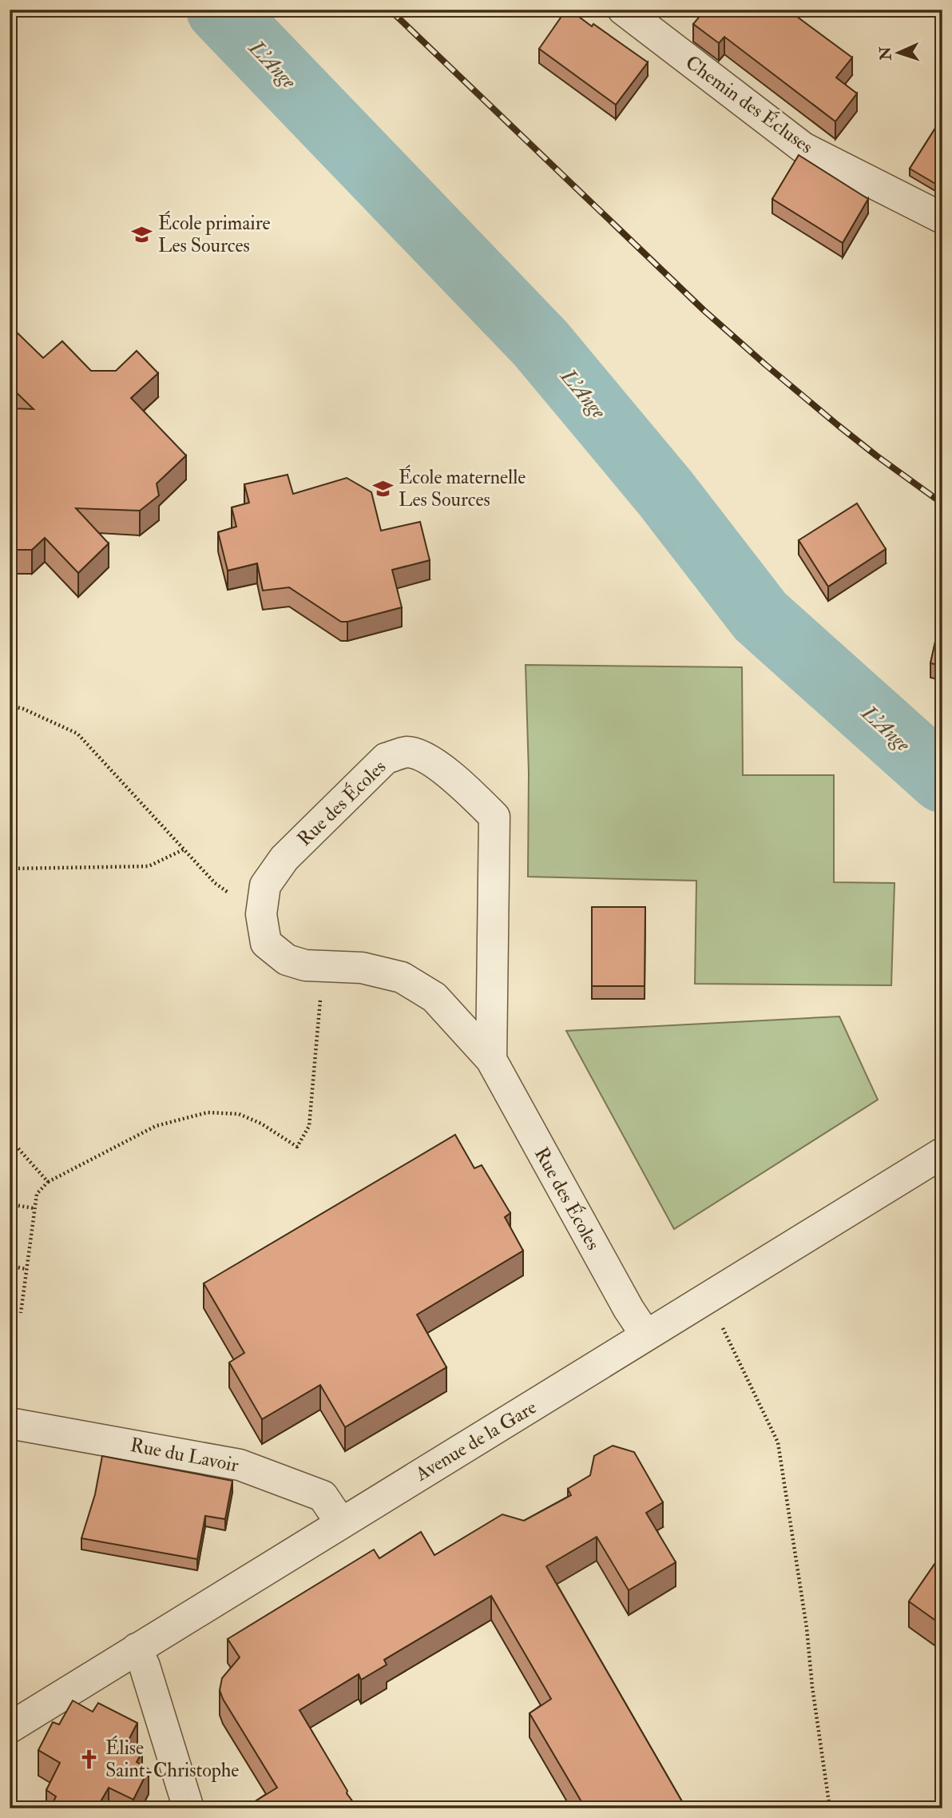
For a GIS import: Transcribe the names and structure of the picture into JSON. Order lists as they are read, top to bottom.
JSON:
{
  "streets": {
    "street": [
      "Chemin des Écluses",
      "Rue des Écoles",
      "Avenue de la Gare",
      "Rue du Lavoir"
    ]
  },
  "crossings": [
    ["Rue des Écoles", "Avenue de la Gare"],
    ["Avenue de la Gare", "Rue du Lavoir"]
  ],
  "water": ["L'Ange"],
  "places": {
    "school or university": ["École primaire Les Sources", "École maternelle Les Sources"],
    "church": ["Élise Saint-Christophe"]
  },
  "north": "left"
}
